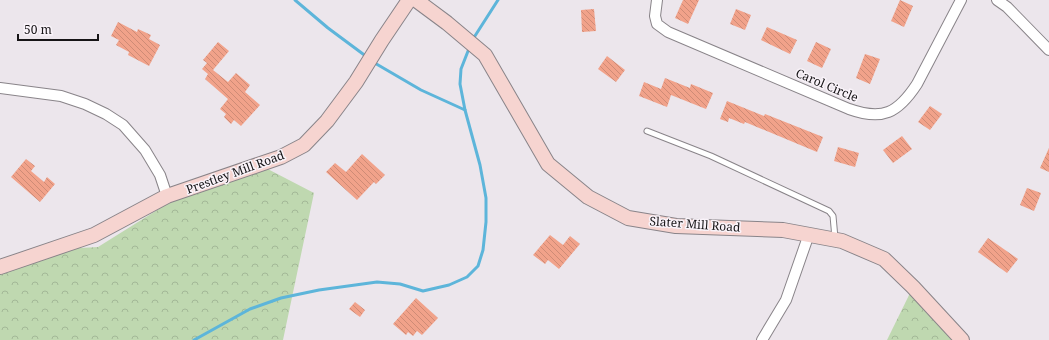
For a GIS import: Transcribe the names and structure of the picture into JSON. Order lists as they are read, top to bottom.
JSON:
{
  "streets": {
    "street": ["Carol Circle", "Prestley Mill Road", "Slater Mill Road"]
  },
  "scale_bar": "50 m"
}
